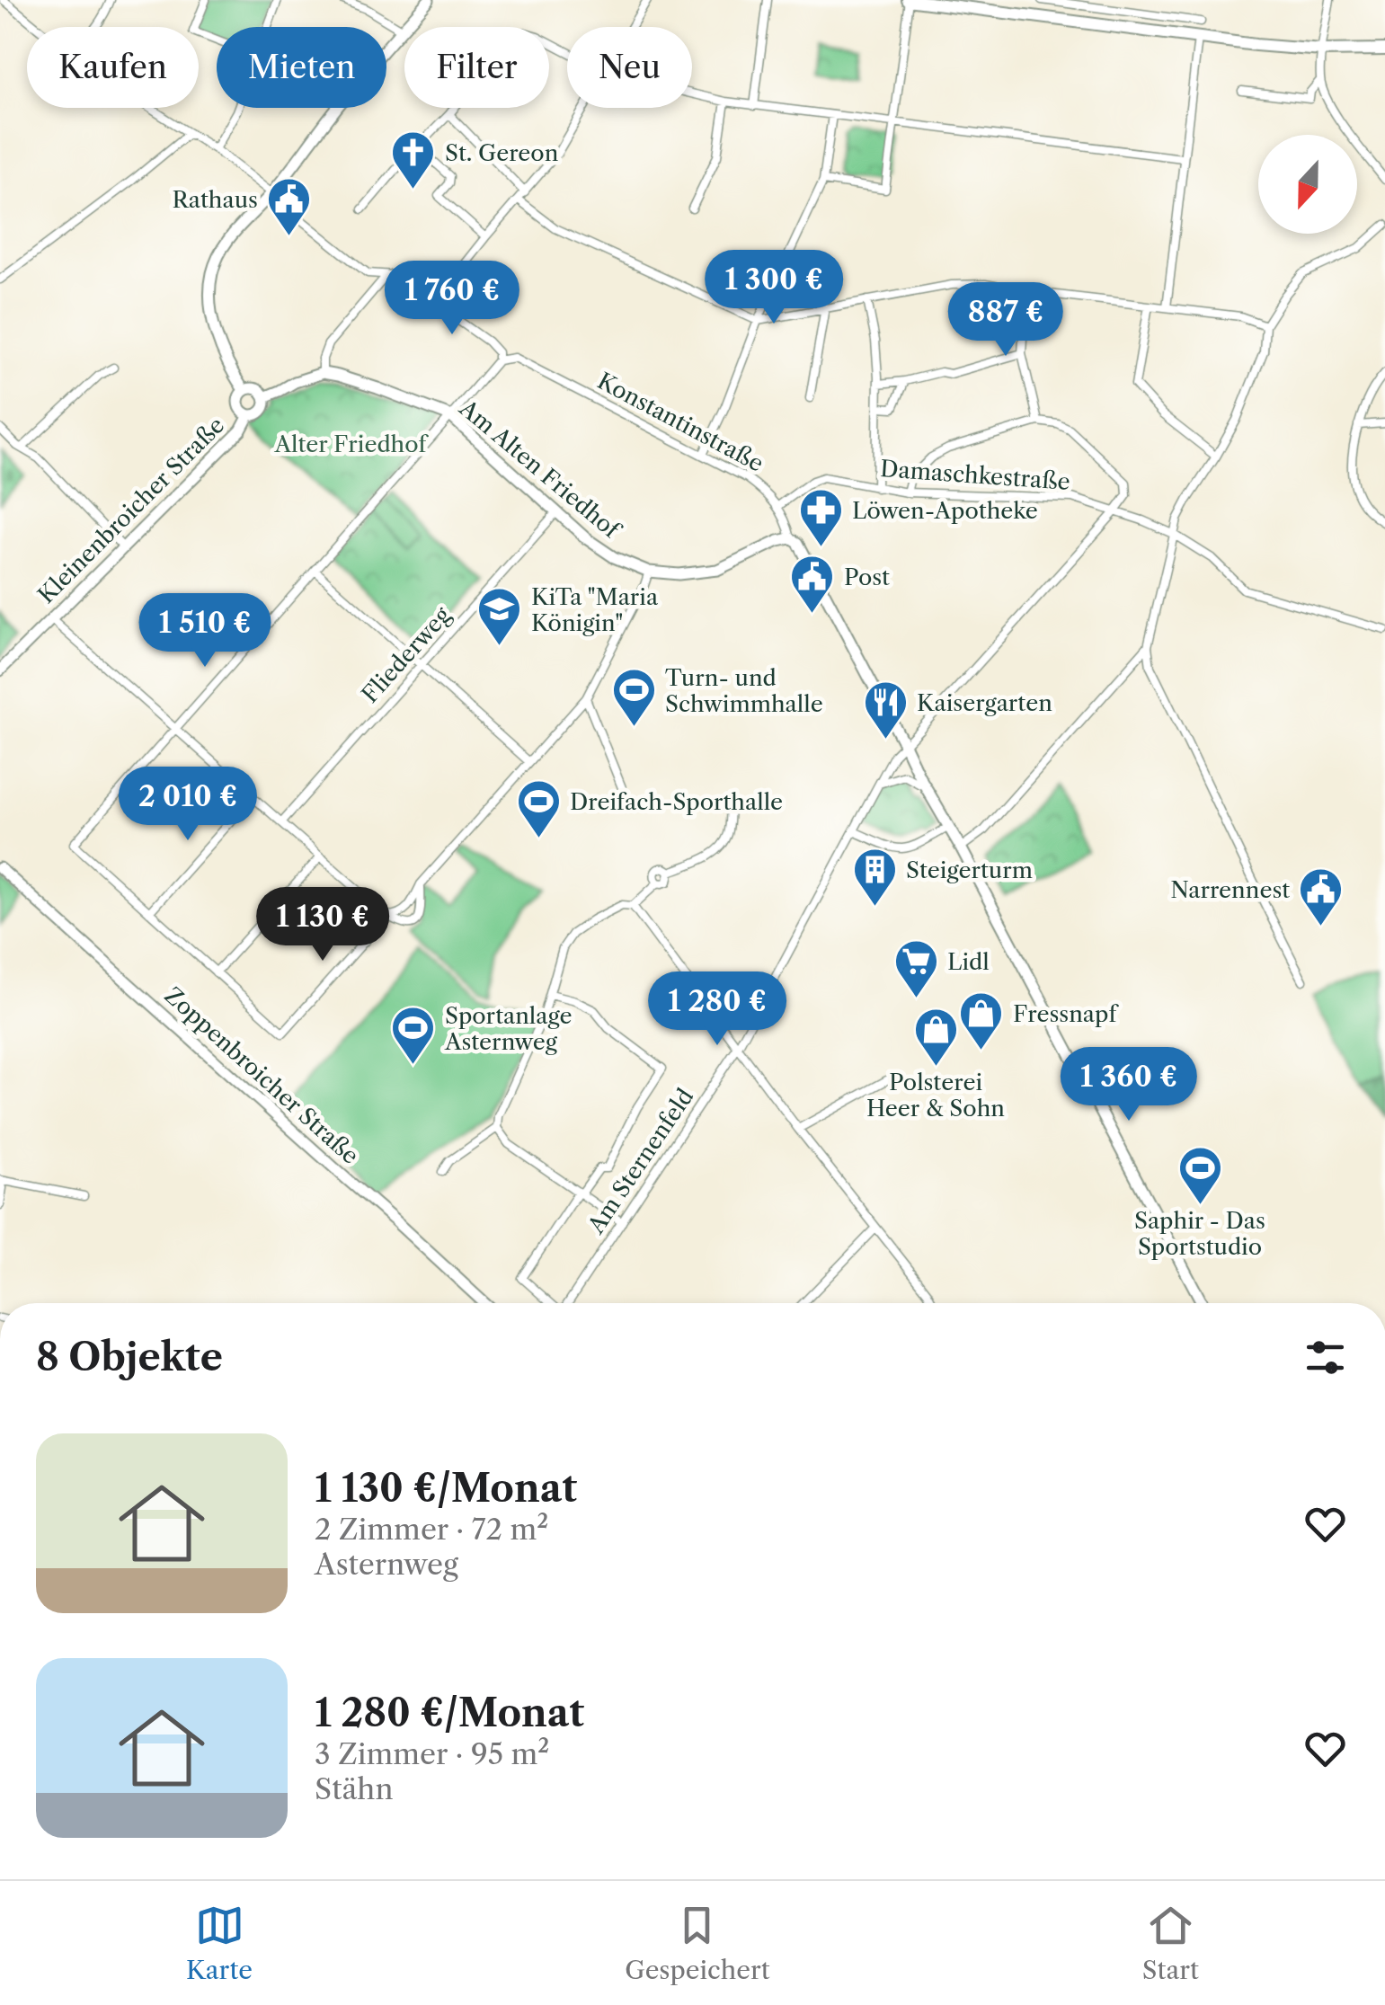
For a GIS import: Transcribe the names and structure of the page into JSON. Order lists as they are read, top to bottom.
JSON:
{
  "streets": {
    "main road": [
      "Konstantinstraße",
      "Am Alten Friedhof",
      "Kleinenbroicher Straße",
      "Zoppenbroicher Straße"
    ],
    "street": ["Damaschkestraße", "Fliederweg", "Am Sternenfeld"]
  },
  "crossings": [
    ["Konstantinstraße", "Am Alten Friedhof"],
    ["Konstantinstraße", "Damaschkestraße"],
    ["Konstantinstraße", "Am Sternenfeld"],
    ["Am Alten Friedhof", "Fliederweg"],
    ["Damaschkestraße", "Am Sternenfeld"]
  ],
  "parks": ["Alter Friedhof"],
  "places": {
    "church": ["St. Gereon"],
    "public building": ["Rathaus", "Post", "Narrennest"],
    "pharmacy": ["Löwen-Apotheke"],
    "school or university": ["KiTa \"Maria Königin\""],
    "sports": [
      "Turn- und Schwimmhalle",
      "Dreifach-Sporthalle",
      "Sportanlage Asternweg",
      "Saphir - Das Sportstudio"
    ],
    "restaurant": ["Kaisergarten"],
    "building": ["Steigerturm"],
    "supermarket": ["Lidl"],
    "shop": ["Fressnapf", "Polsterei Heer & Sohn"]
  },
  "north": "bottom",
  "page": {
    "chip": [
      "Kaufen",
      "Mieten",
      "Filter",
      "Neu"
    ],
    "price": [
      "1 300 €",
      "1 760 €",
      "887 €",
      "1 510 €",
      "2 010 €",
      "1 130 €",
      "1 280 €",
      "1 360 €"
    ],
    "heading": "8 Objekte",
    "list": [
      {
        "name": "1 130 €/Monat",
        "note": "2 Zimmer · 72 m² · Asternweg"
      },
      {
        "name": "1 280 €/Monat",
        "note": "3 Zimmer · 95 m² · Stähn"
      }
    ],
    "tabs": ["Karte", "Gespeichert", "Start"]
  }
}
